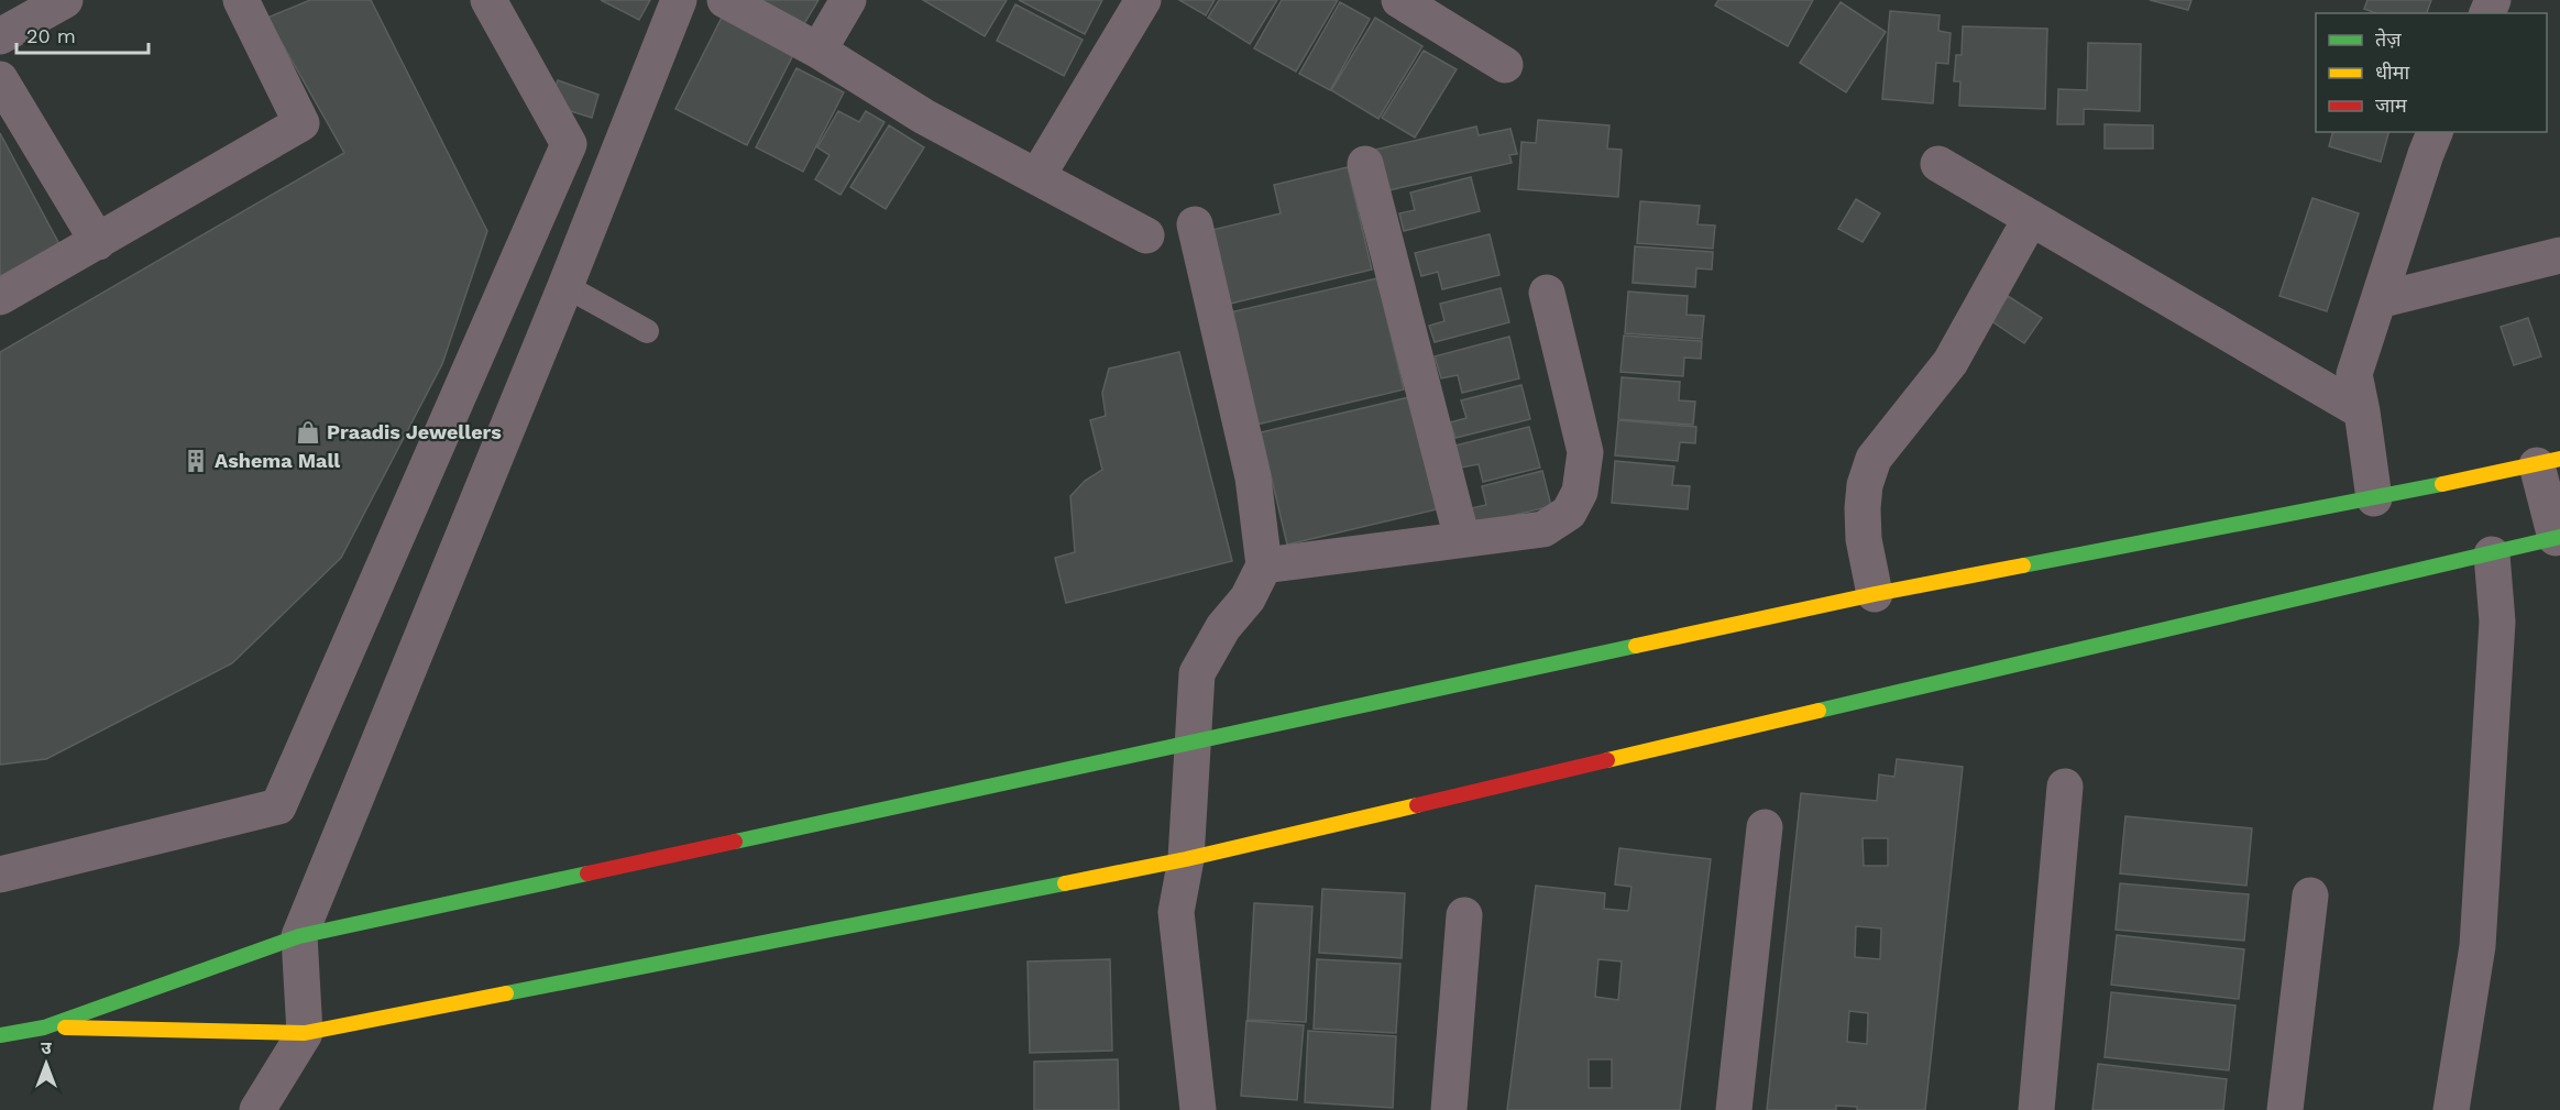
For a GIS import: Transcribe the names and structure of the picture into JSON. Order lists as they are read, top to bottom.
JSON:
{
  "places": {
    "shop": ["Praadis Jewellers"],
    "building": ["Ashema Mall"]
  },
  "legend": ["तेज़", "धीमा", "जाम"],
  "scale_bar": "20 m",
  "north": "top"
}
